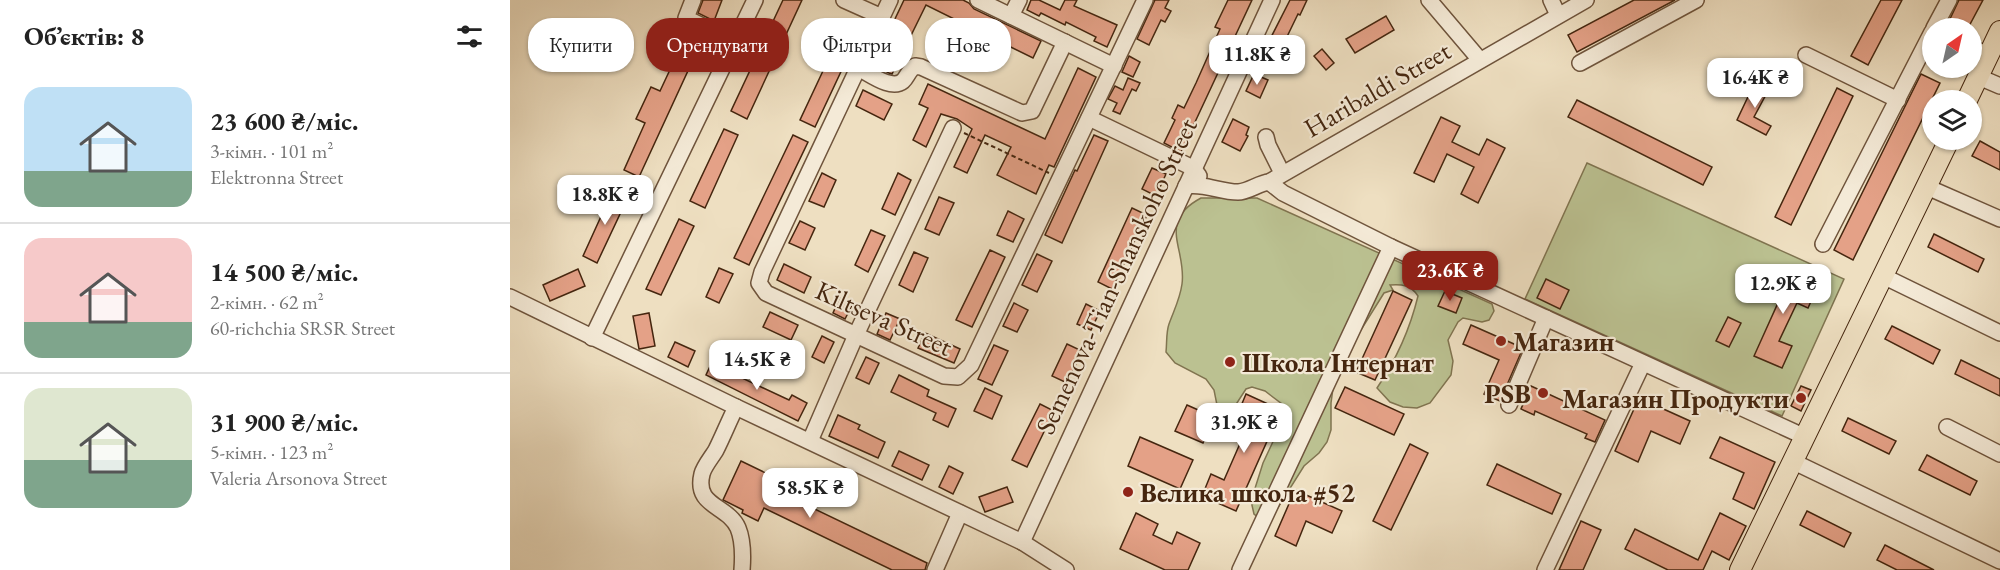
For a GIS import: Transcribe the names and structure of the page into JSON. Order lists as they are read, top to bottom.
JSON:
{
  "streets": {
    "street": ["Haribaldi Street", "Semenova-Tian-Shanskoho Street", "Kiltseva Street"]
  },
  "crossings": [
    ["Haribaldi Street", "Semenova-Tian-Shanskoho Street"]
  ],
  "places": [
    "Магазин",
    "Школа Інтернат",
    "PSB",
    "Магазин Продукти",
    "Велика школа #52"
  ],
  "north": "top right",
  "page": {
    "heading": "Об’єктів: 8",
    "chip": [
      "Купити",
      "Орендувати",
      "Фільтри",
      "Нове"
    ],
    "price": [
      "11.8K ₴",
      "16.4K ₴",
      "18.8K ₴",
      "23.6K ₴",
      "12.9K ₴",
      "14.5K ₴",
      "31.9K ₴",
      "58.5K ₴"
    ],
    "list": [
      {
        "name": "23 600 ₴/міс.",
        "note": "3-кімн. · 101 m² · Elektronna Street"
      },
      {
        "name": "14 500 ₴/міс.",
        "note": "2-кімн. · 62 m² · 60-richchia SRSR Street"
      },
      {
        "name": "31 900 ₴/міс.",
        "note": "5-кімн. · 123 m² · Valeria Arsonova Street"
      }
    ]
  }
}
